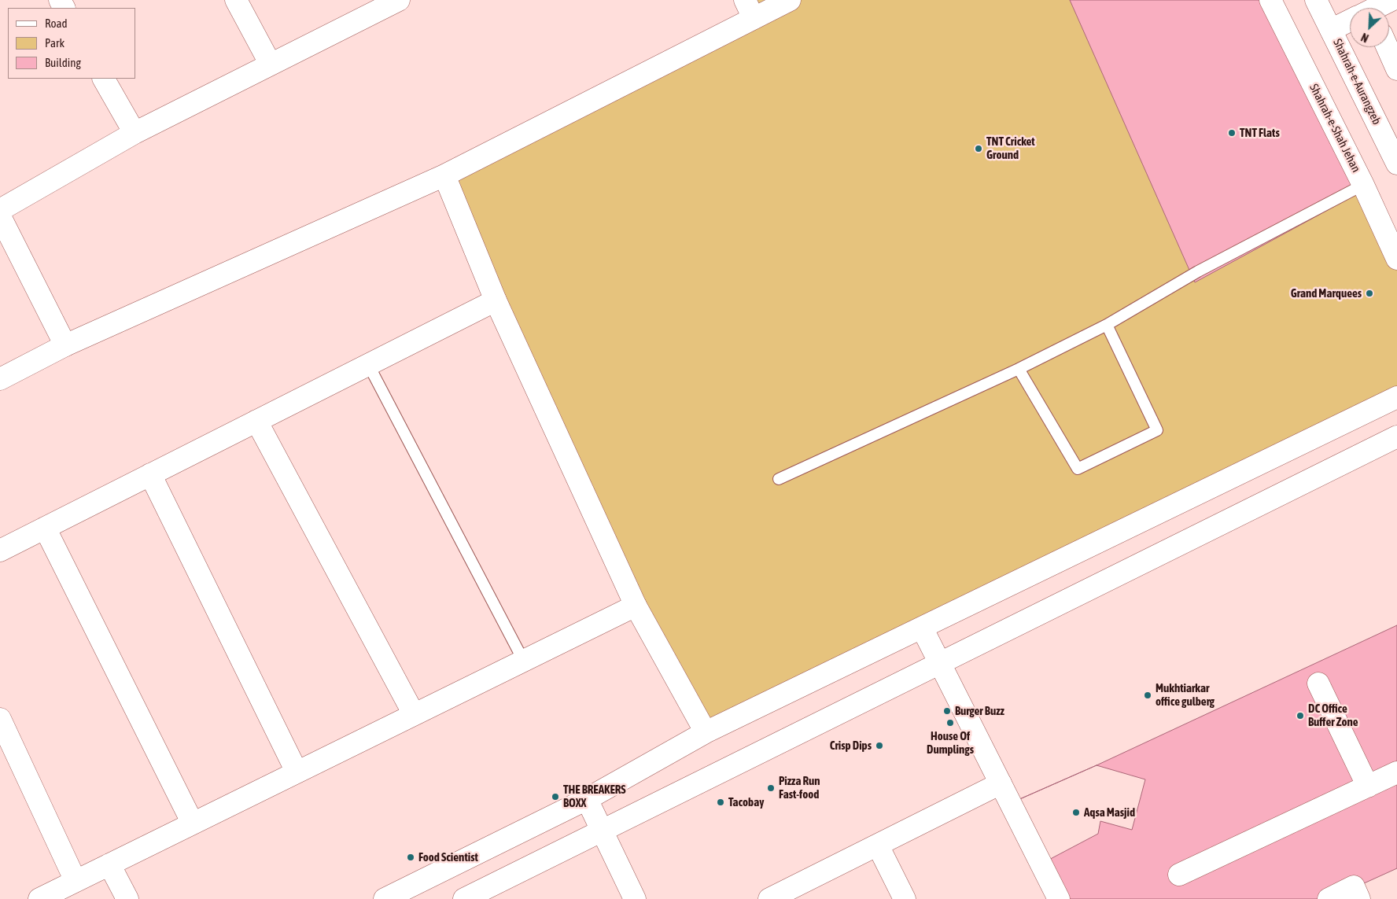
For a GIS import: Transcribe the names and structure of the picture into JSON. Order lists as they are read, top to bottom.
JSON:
{
  "streets": {
    "street": ["Shahrah-e-Aurangzeb", "Shahrah-e-Shah Jehan"]
  },
  "places": [
    "TNT Flats",
    "TNT Cricket Ground",
    "Grand Marquees",
    "Mukhtiarkar office gulberg",
    "Burger Buzz",
    "DC Office Buffer Zone",
    "House Of Dumplings",
    "Crisp Dips",
    "Pizza Run Fast-food",
    "THE BREAKERS BOXX",
    "Tacobay",
    "Aqsa Masjid",
    "Food Scientist"
  ],
  "legend": ["Road", "Park", "Building"],
  "north": "bottom left"
}
